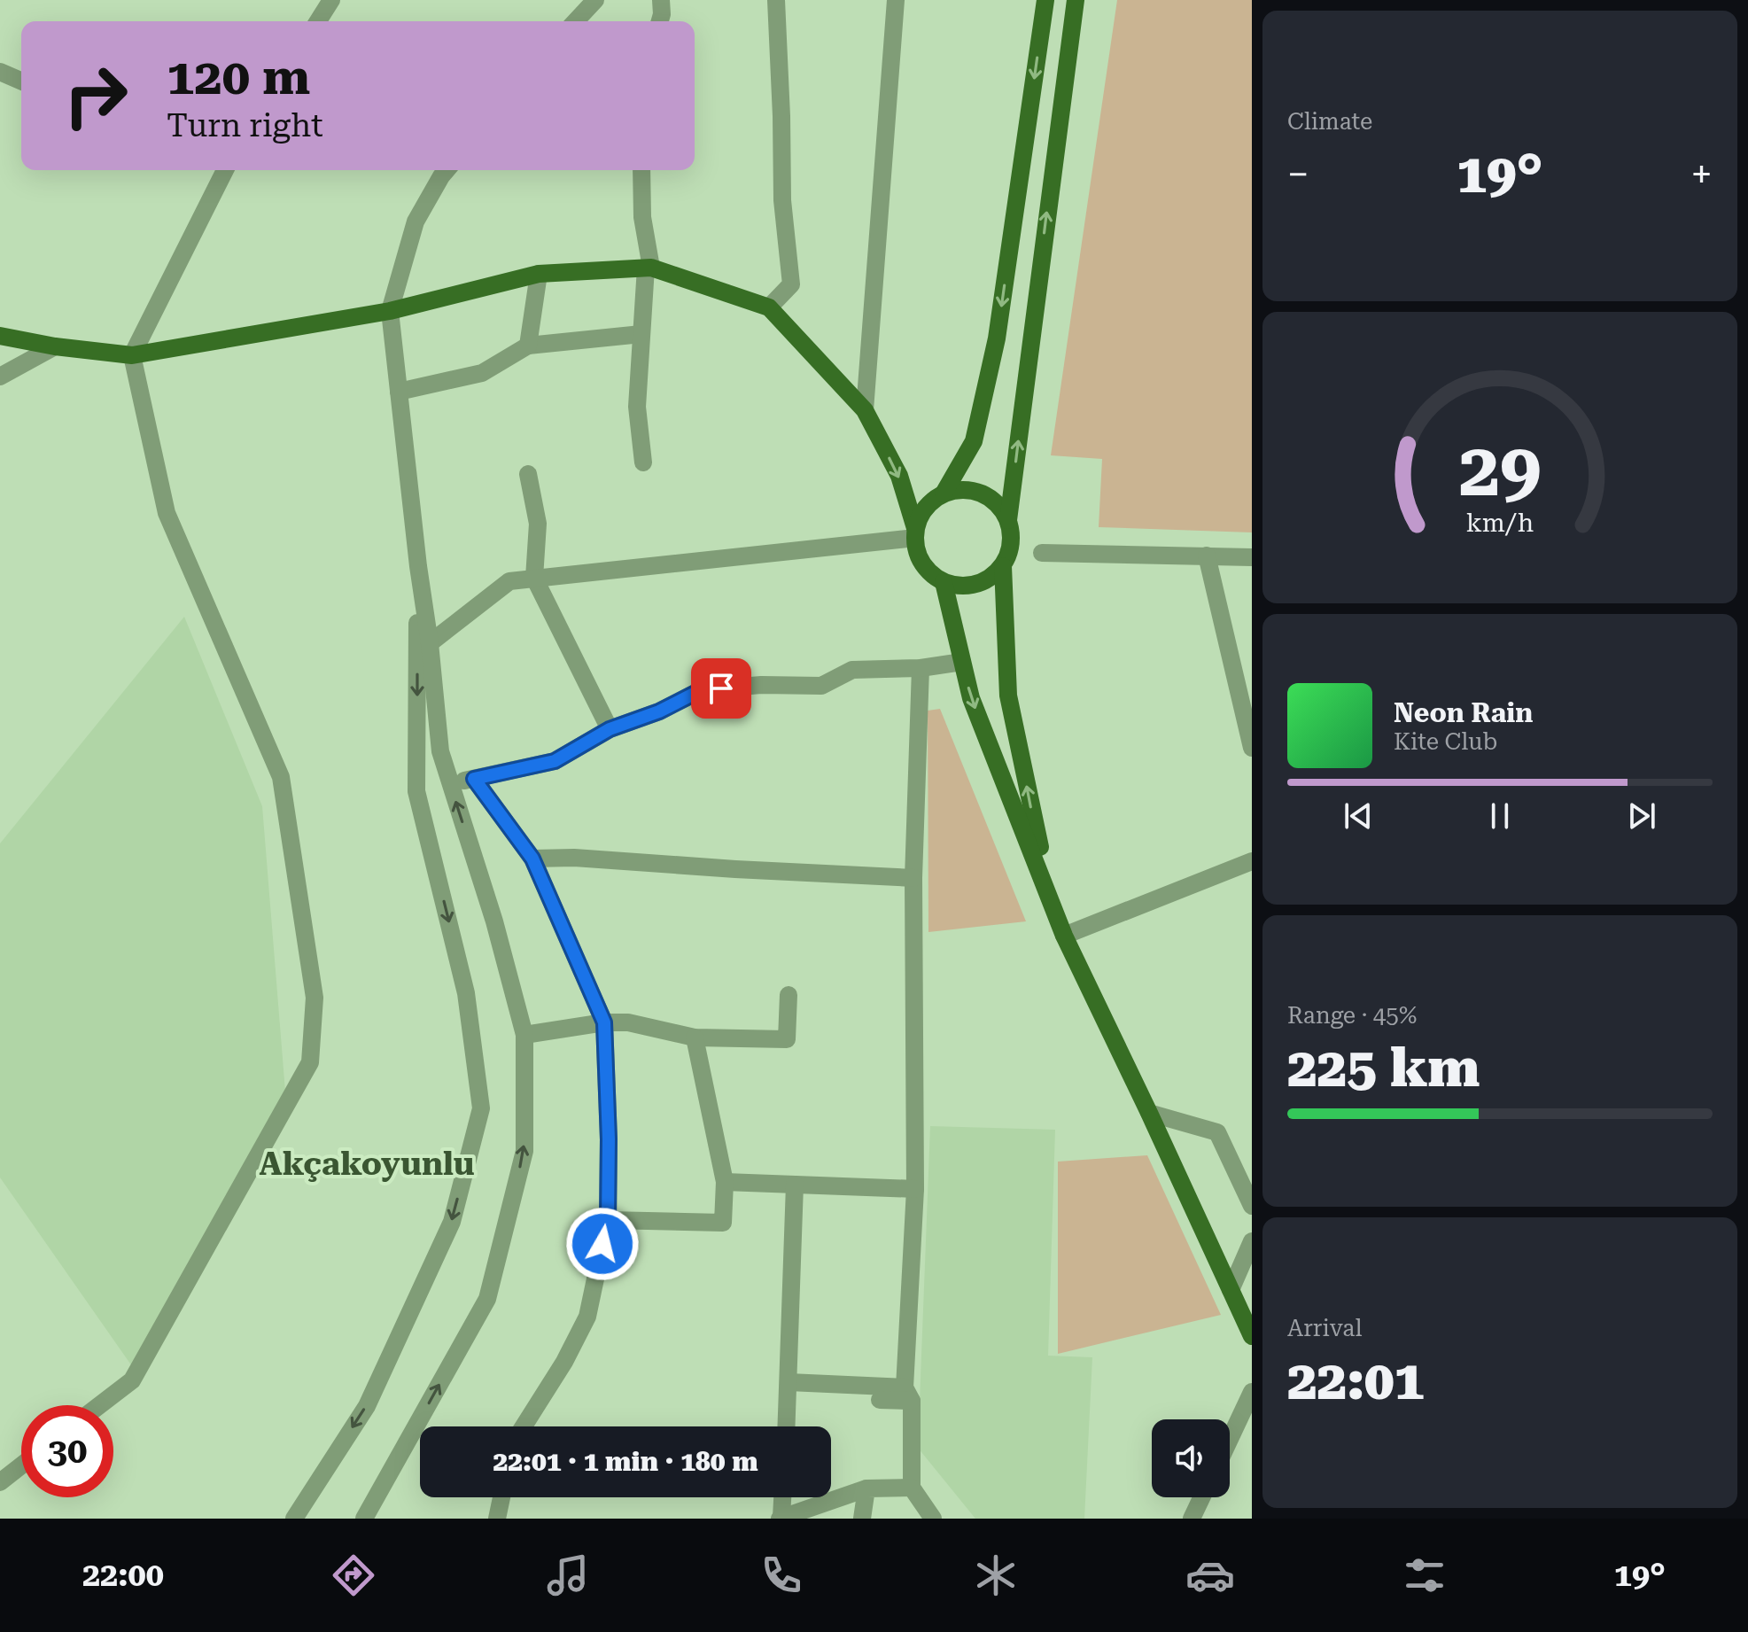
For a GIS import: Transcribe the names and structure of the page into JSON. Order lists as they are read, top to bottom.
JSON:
{
  "districts": ["Akçakoyunlu"],
  "page": {
    "tile": [
      "Climate",
      ["Range · 45%", "225 km"],
      ["Arrival", "22:01"]
    ],
    "turn": ["120 m", "Turn right"],
    "heat": ["−", "19°", "+"],
    "song": ["Neon Rain", "Kite Club"],
    "limit": "30",
    "trip": "22:01 · 1 min · 180 m",
    "tabs": ["22:00", "19°"],
    "gauge": ["29", "km/h"]
  }
}
